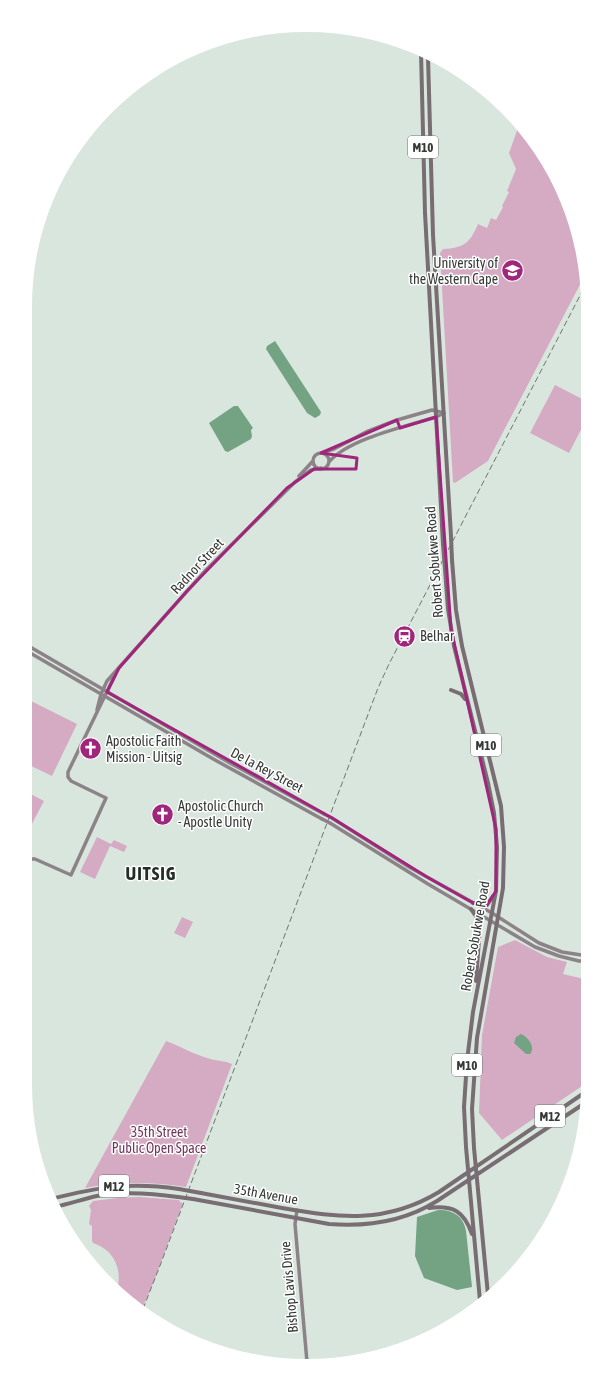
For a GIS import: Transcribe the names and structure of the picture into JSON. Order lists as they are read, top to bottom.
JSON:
{
  "streets": {
    "main road": [
      "M10",
      "Robert Sobukwe Road",
      "Radnor Street",
      "De la Rey Street",
      "M12",
      "35th Avenue",
      "Bishop Lavis Drive"
    ]
  },
  "crossings": [
    ["Robert Sobukwe Road", "De la Rey Street"],
    ["Robert Sobukwe Road", "M12"],
    ["Robert Sobukwe Road", "35th Avenue"],
    ["Radnor Street", "De la Rey Street"],
    ["M12", "35th Avenue"],
    ["35th Avenue", "Bishop Lavis Drive"]
  ],
  "districts": ["UITSIG"],
  "parks": ["35th Street Public Open Space"],
  "places": {
    "school or university": ["University of the Western Cape"],
    "station": ["Belhar"],
    "church": ["Apostolic Faith Mission - Uitsig", "Apostolic Church - Apostle Unity"]
  }
}
